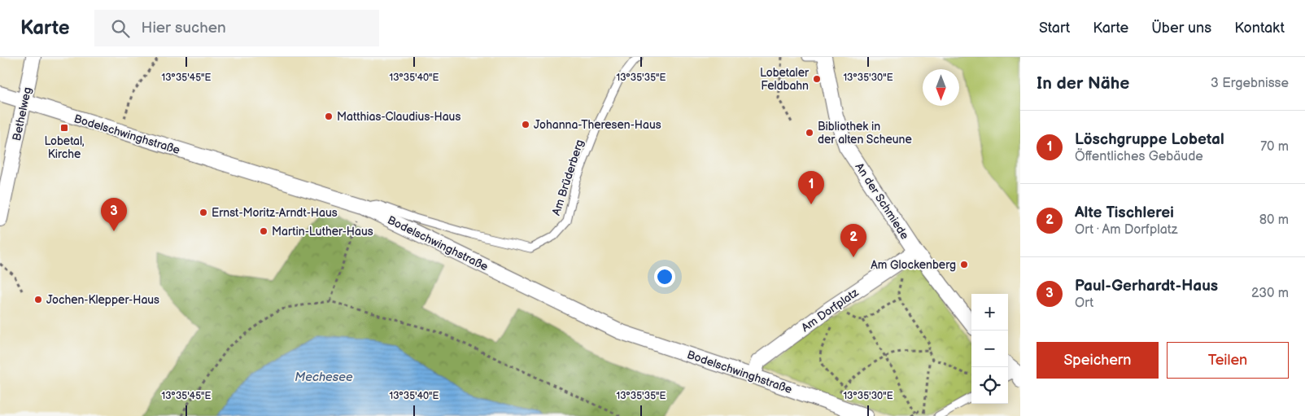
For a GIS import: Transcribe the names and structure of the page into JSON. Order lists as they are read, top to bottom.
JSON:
{
  "streets": {
    "street": [
      "Bethelweg",
      "Bodelschwinghstraße",
      "An der Schmiede",
      "Am Dorfplatz"
    ],
    "lane": ["Am Brüderberg"]
  },
  "crossings": [
    ["Bethelweg", "Bodelschwinghstraße"],
    ["Bodelschwinghstraße", "Am Brüderberg"],
    ["Bodelschwinghstraße", "Am Dorfplatz"],
    ["An der Schmiede", "Am Dorfplatz"]
  ],
  "water": ["Mechesee"],
  "places": {
    "other": [
      "Lobetaler Feldbahn",
      "Matthias-Claudius-Haus",
      "Johanna-Theresen-Haus",
      "Bibliothek in der alten Scheune",
      "Ernst-Moritz-Arndt-Haus",
      "Martin-Luther-Haus",
      "Am Glockenberg",
      "Jochen-Klepper-Haus"
    ],
    "transit": ["Lobetal, Kirche"]
  },
  "north": "bottom",
  "page": {
    "header": "Karte",
    "search": "Hier suchen",
    "nav": [
      "Start",
      "Karte",
      "Über uns",
      "Kontakt"
    ],
    "heading": ["In der Nähe", "3 Ergebnisse"],
    "list": [
      {
        "mark": "1",
        "name": "Löschgruppe Lobetal",
        "note": "Öffentliches Gebäude",
        "value": "70 m"
      },
      {
        "mark": "2",
        "name": "Alte Tischlerei",
        "note": "Ort · Am Dorfplatz",
        "value": "80 m"
      },
      {
        "mark": "3",
        "name": "Paul-Gerhardt-Haus",
        "note": "Ort",
        "value": "230 m"
      }
    ],
    "pins": ["1", "3", "2"],
    "map_buttons": ["+", "−"],
    "buttons": ["Speichern", "Teilen"]
  },
  "coordinates": [
    "13°35'45\"E",
    "13°35'40\"E",
    "13°35'35\"E",
    "13°35'30\"E"
  ]
}
